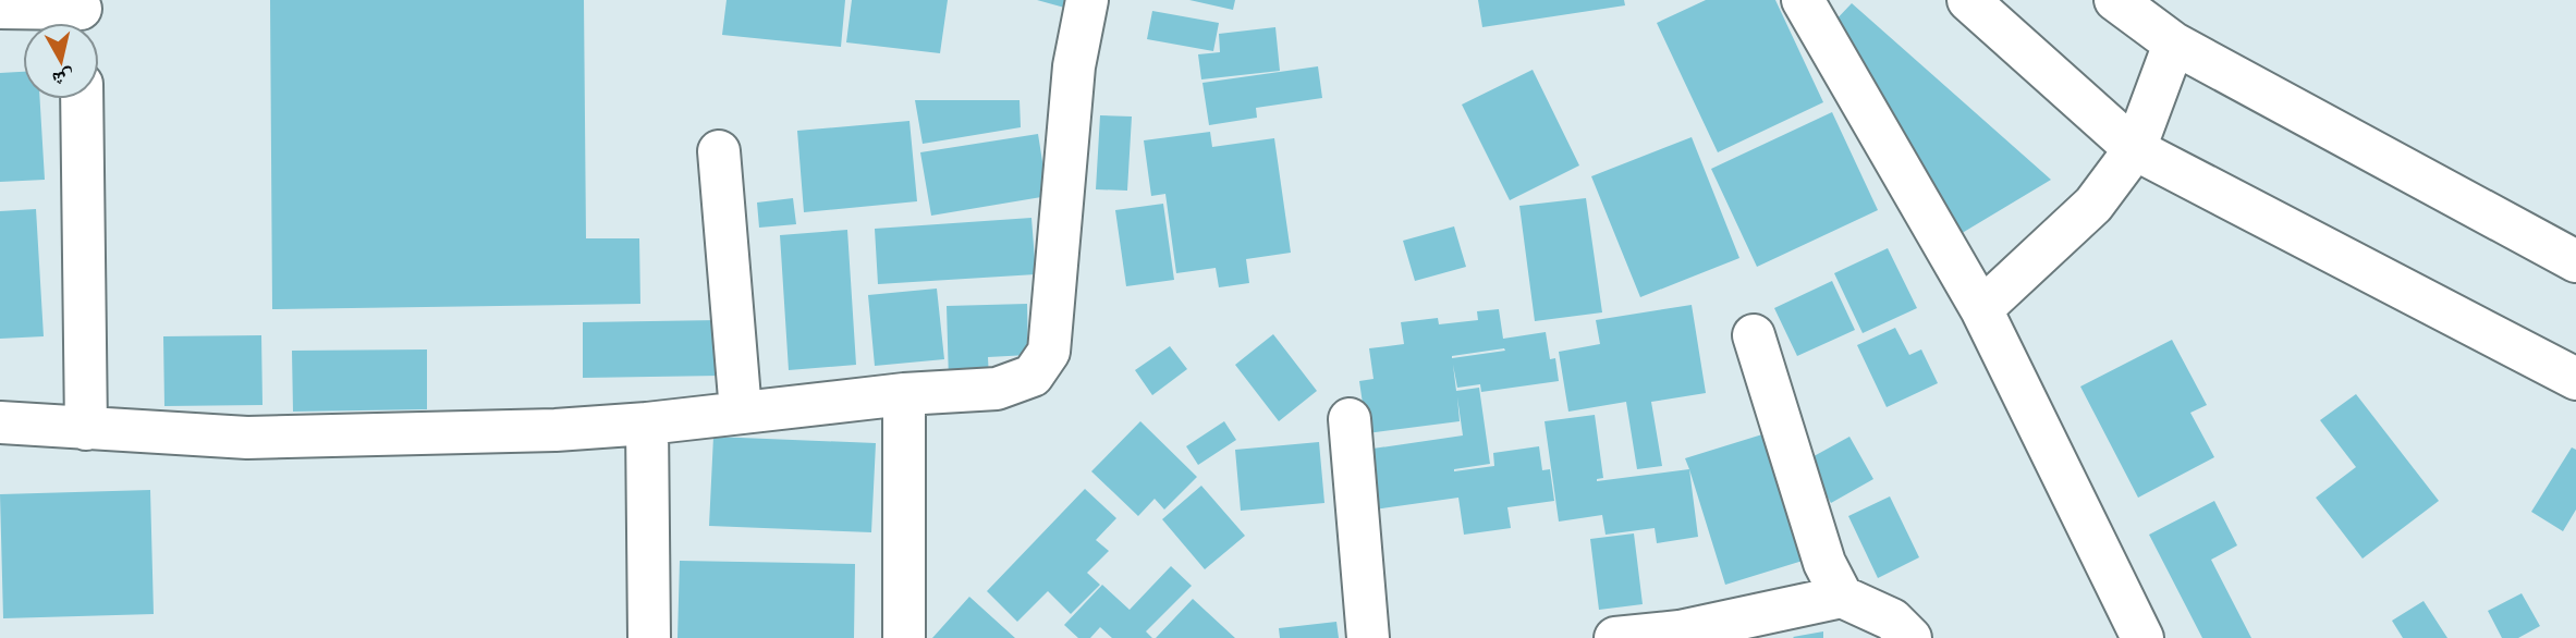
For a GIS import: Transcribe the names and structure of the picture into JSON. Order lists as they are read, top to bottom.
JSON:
{
  "north": "bottom"
}
